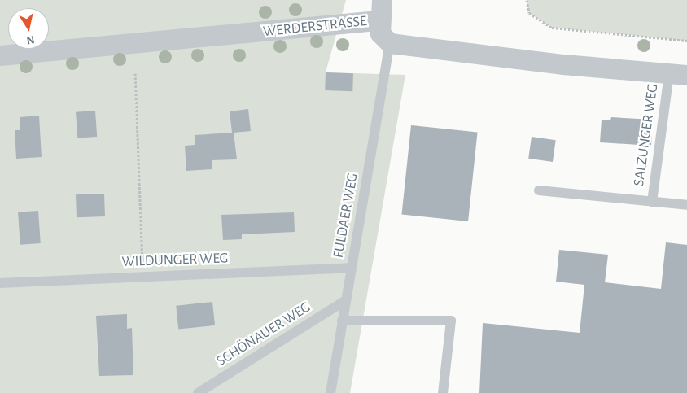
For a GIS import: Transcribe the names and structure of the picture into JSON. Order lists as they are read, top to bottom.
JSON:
{
  "streets": {
    "street": ["WERDERSTRASSE"],
    "lane": [
      "SALZUNGER WEG",
      "FULDAER WEG",
      "WILDUNGER WEG",
      "SCHÖNAUER WEG"
    ]
  },
  "crossings": [
    ["WERDERSTRASSE", "FULDAER WEG"],
    ["FULDAER WEG", "WILDUNGER WEG"],
    ["FULDAER WEG", "SCHÖNAUER WEG"]
  ],
  "north": "bottom"
}
